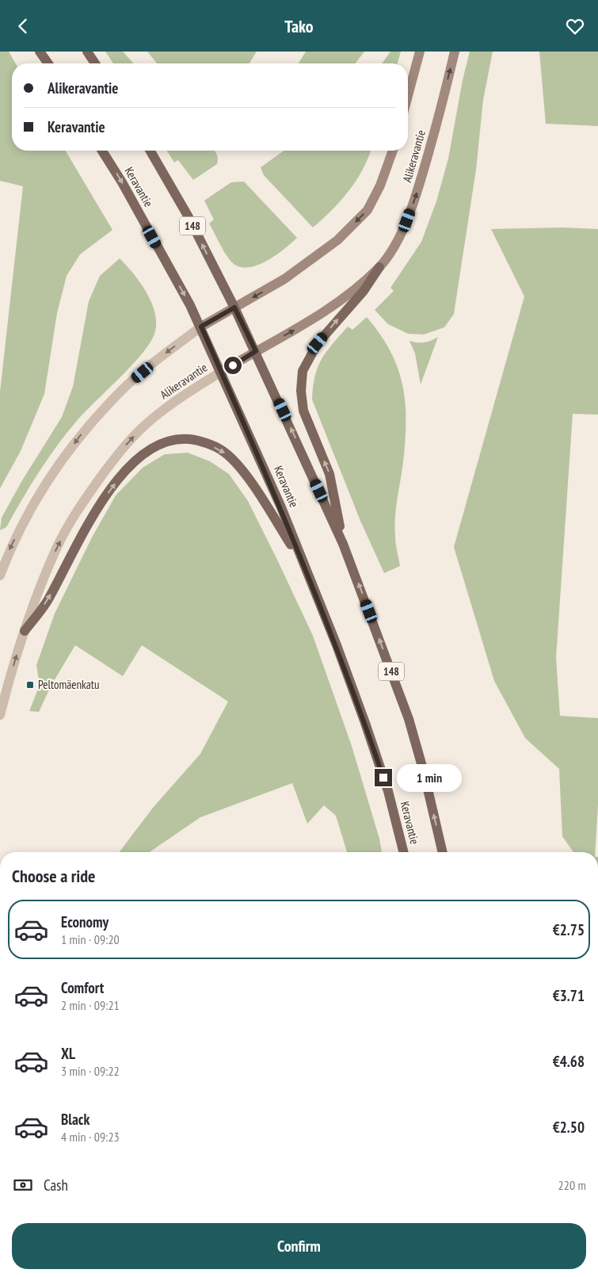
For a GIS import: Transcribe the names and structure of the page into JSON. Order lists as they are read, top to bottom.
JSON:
{
  "streets": {
    "main road": ["Alikeravantie", "Keravantie", "148"]
  },
  "crossings": [
    ["Alikeravantie", "Keravantie"],
    ["Alikeravantie", "148"]
  ],
  "places": {
    "transit": ["Peltomäenkatu"]
  },
  "page": {
    "header": "Tako",
    "banner": ["Alikeravantie", "Keravantie"],
    "bubble": "1 min",
    "heading": "Choose a ride",
    "list": [
      {
        "name": "Economy",
        "note": "1 min · 09:20",
        "value": "€2.75"
      },
      {
        "name": "Comfort",
        "note": "2 min · 09:21",
        "value": "€3.71"
      },
      {
        "name": "XL",
        "note": "3 min · 09:22",
        "value": "€4.68"
      },
      {
        "name": "Black",
        "note": "4 min · 09:23",
        "value": "€2.50"
      }
    ],
    "pay": ["Cash", "220 m"],
    "buttons": "Confirm"
  }
}
